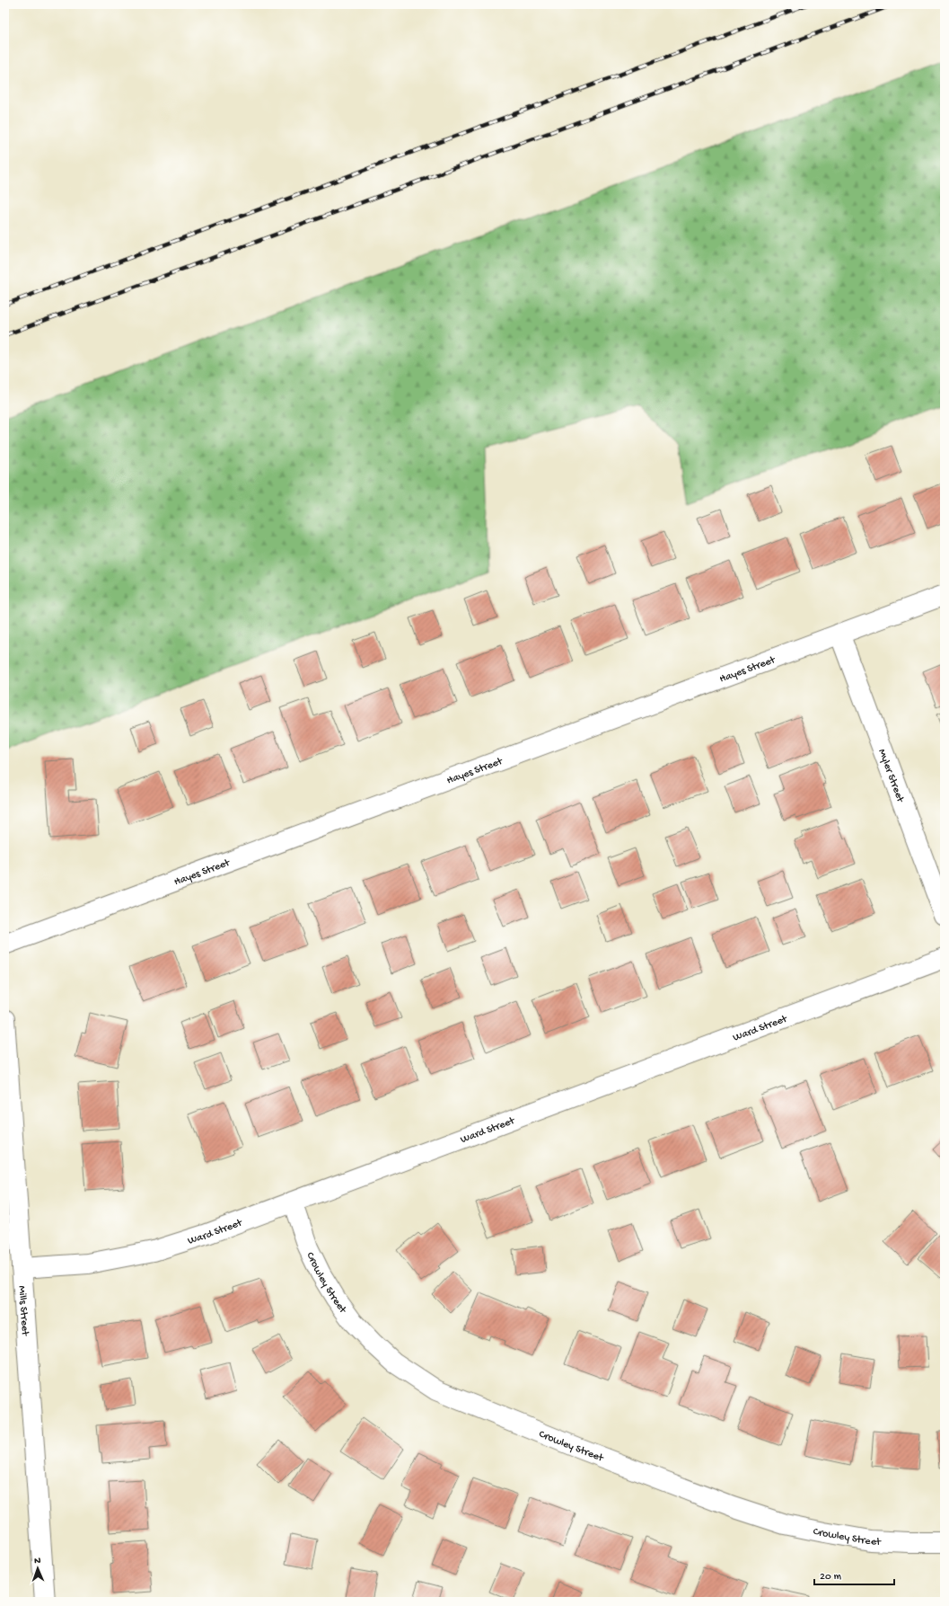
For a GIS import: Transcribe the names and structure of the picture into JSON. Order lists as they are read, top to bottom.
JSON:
{
  "streets": {
    "street": [
      "Hayes Street",
      "Myler Street",
      "Ward Street",
      "Crowley Street",
      "Mills Street"
    ]
  },
  "crossings": [
    ["Hayes Street", "Myler Street"],
    ["Ward Street", "Crowley Street"],
    ["Ward Street", "Mills Street"]
  ],
  "scale_bar": "20 m",
  "north": "top"
}
